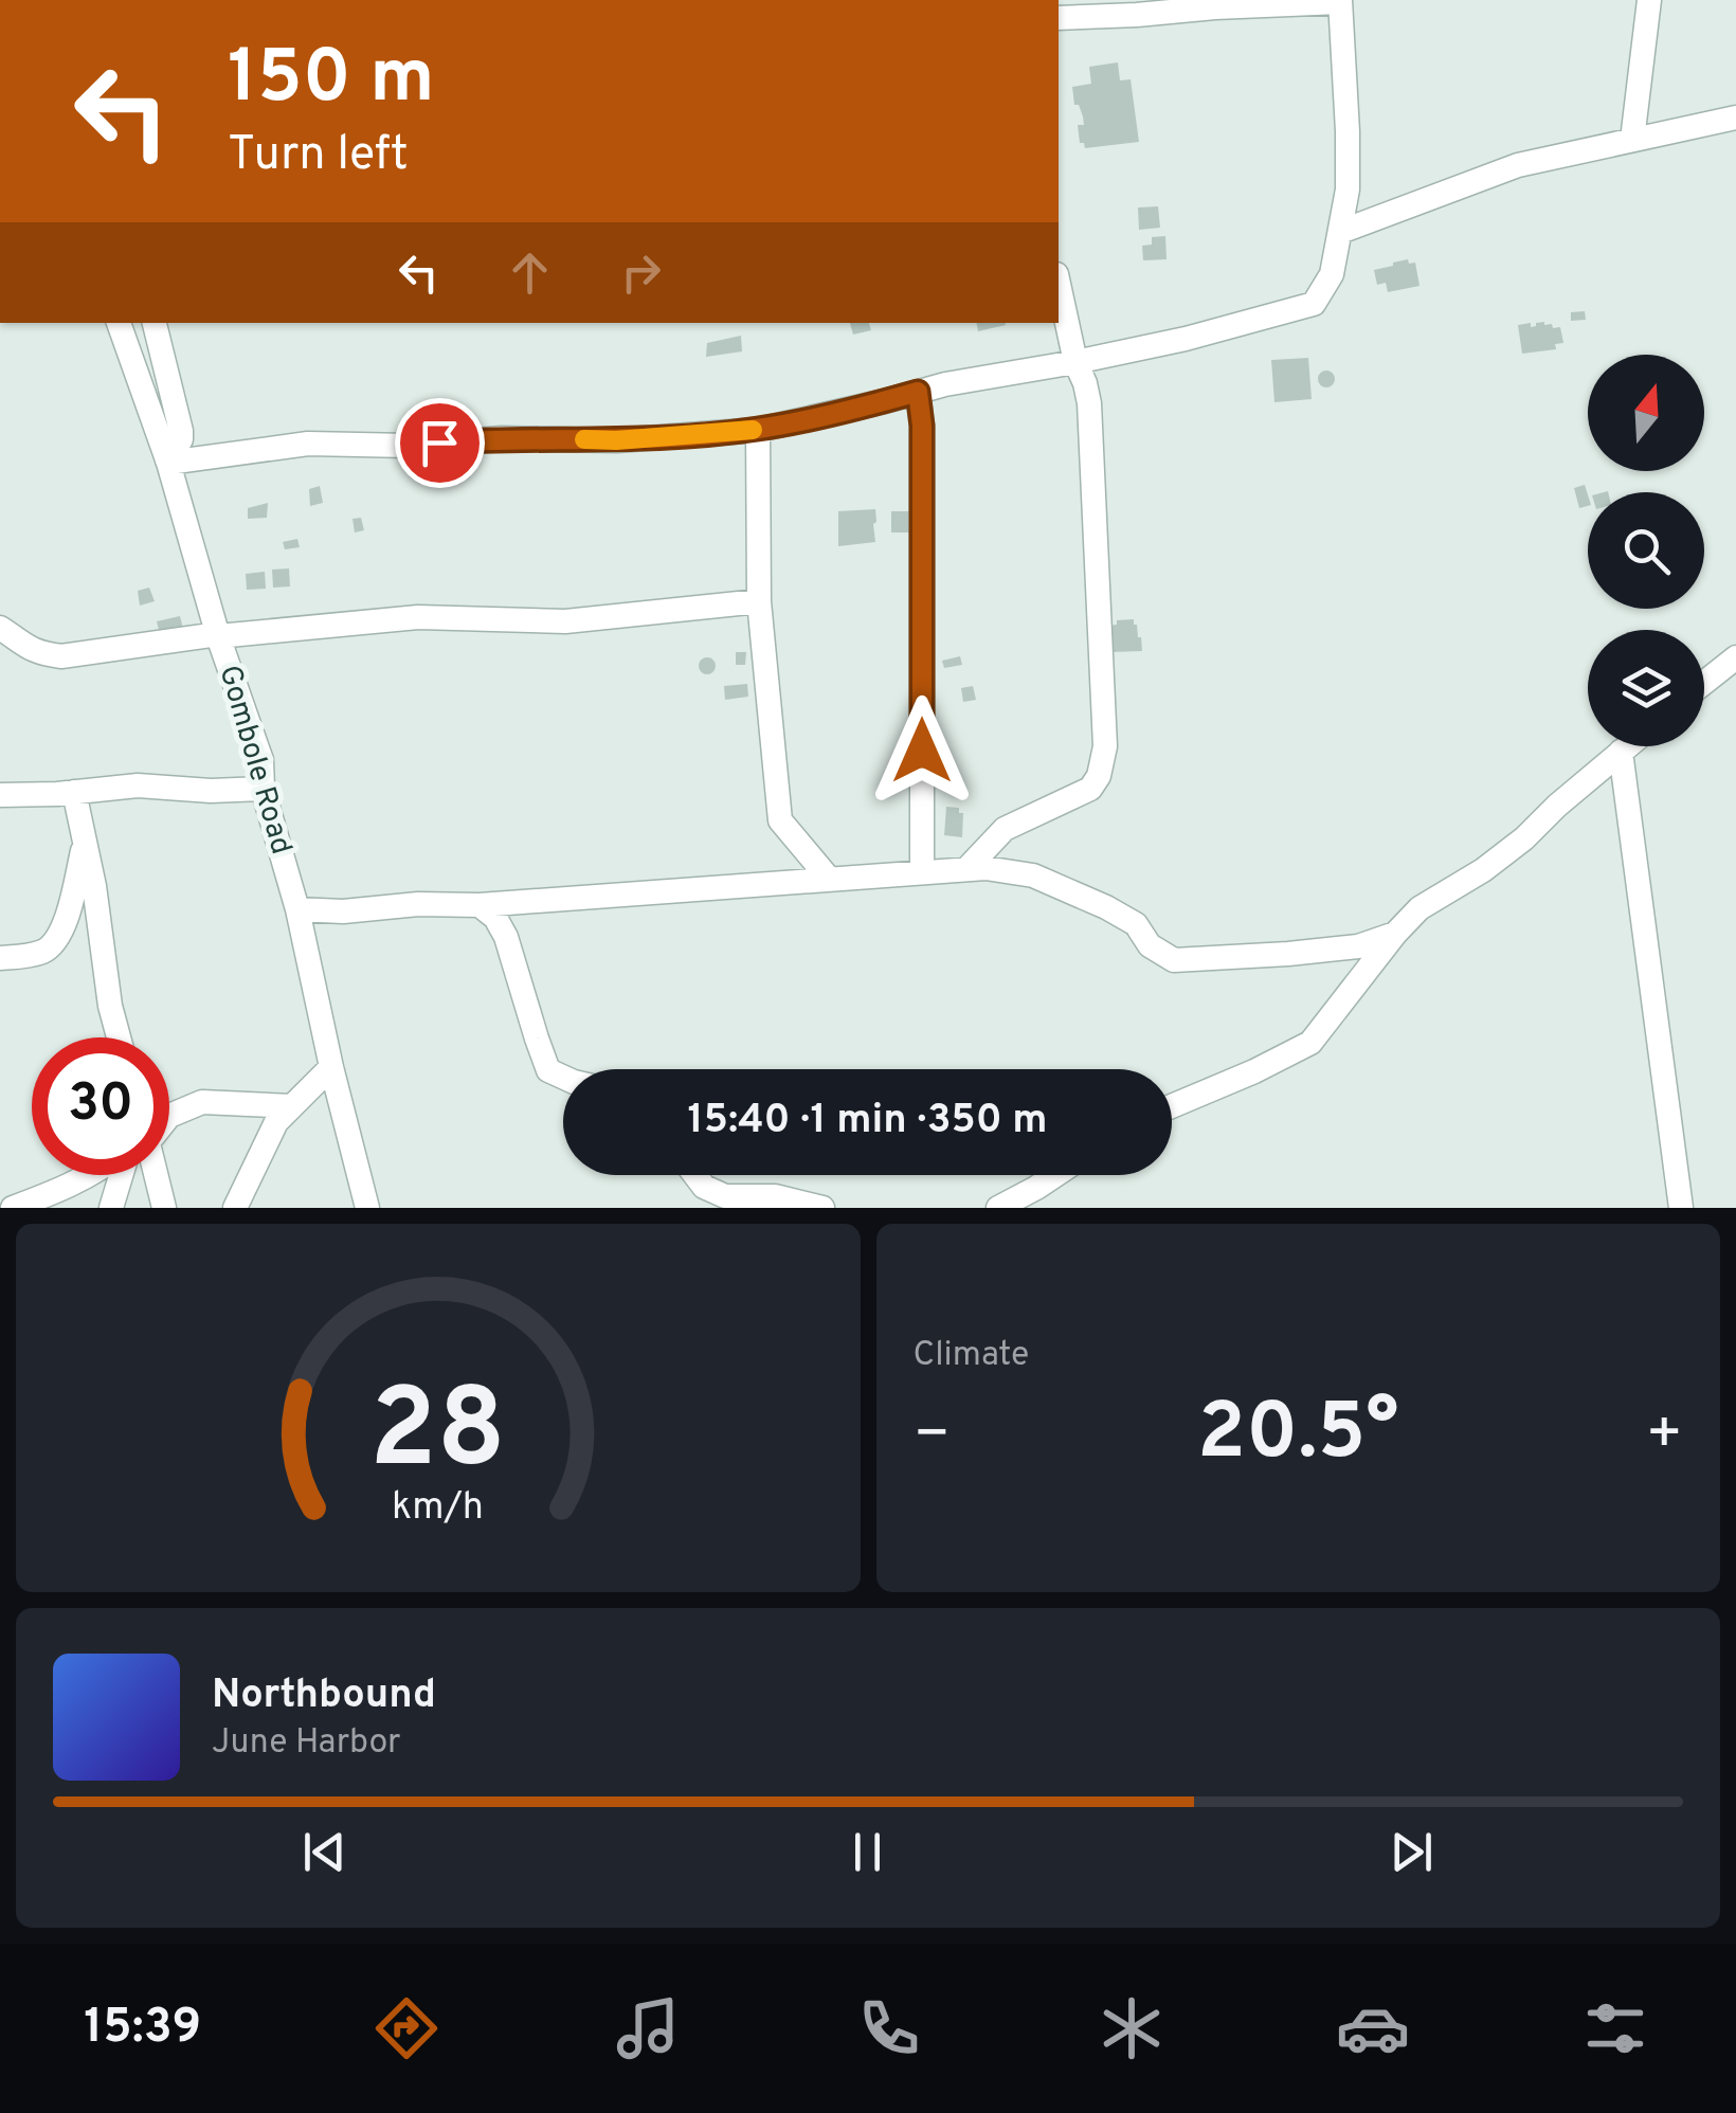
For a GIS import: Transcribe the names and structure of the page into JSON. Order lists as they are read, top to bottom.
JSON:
{
  "streets": {
    "street": ["Gombole Road"]
  },
  "north": "top",
  "page": {
    "turn": ["150 m", "Turn left"],
    "limit": "30",
    "trip": "15:40 · 1 min · 350 m",
    "tile": "Climate",
    "heat": ["−", "20.5°", "+"],
    "song": ["Northbound", "June Harbor"],
    "tabs": "15:39",
    "gauge": ["28", "km/h"]
  }
}
